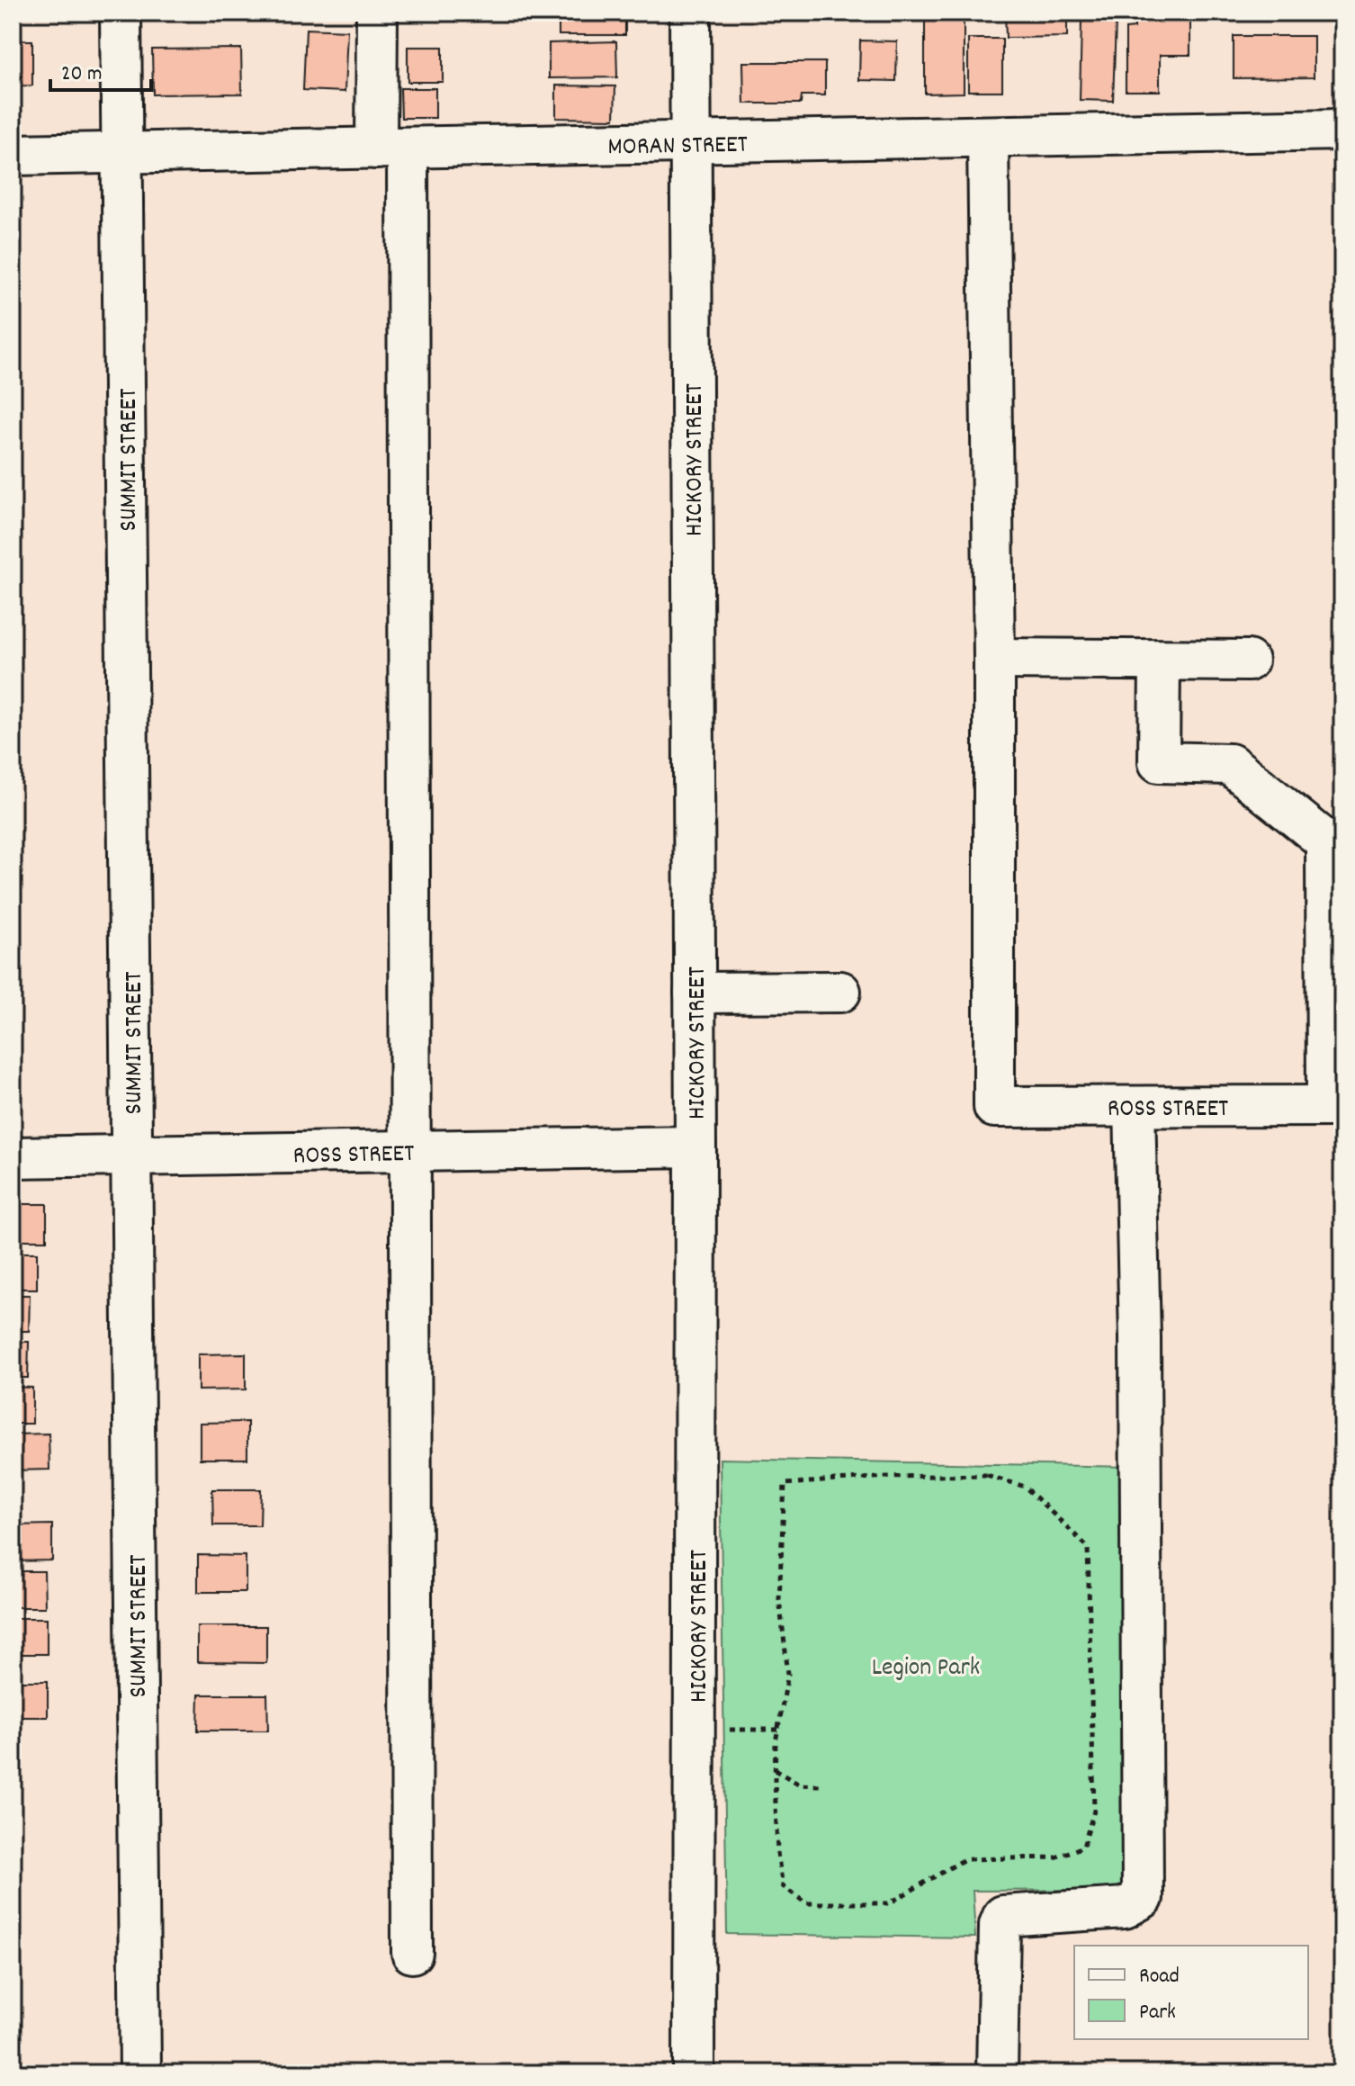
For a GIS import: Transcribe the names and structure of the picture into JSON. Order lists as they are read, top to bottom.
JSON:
{
  "streets": {
    "street": [
      "MORAN STREET",
      "SUMMIT STREET",
      "HICKORY STREET",
      "ROSS STREET"
    ]
  },
  "crossings": [
    ["MORAN STREET", "SUMMIT STREET"],
    ["MORAN STREET", "HICKORY STREET"],
    ["SUMMIT STREET", "ROSS STREET"],
    ["HICKORY STREET", "ROSS STREET"]
  ],
  "parks": ["Legion Park"],
  "legend": ["Road", "Park"],
  "scale_bar": "20 m"
}
